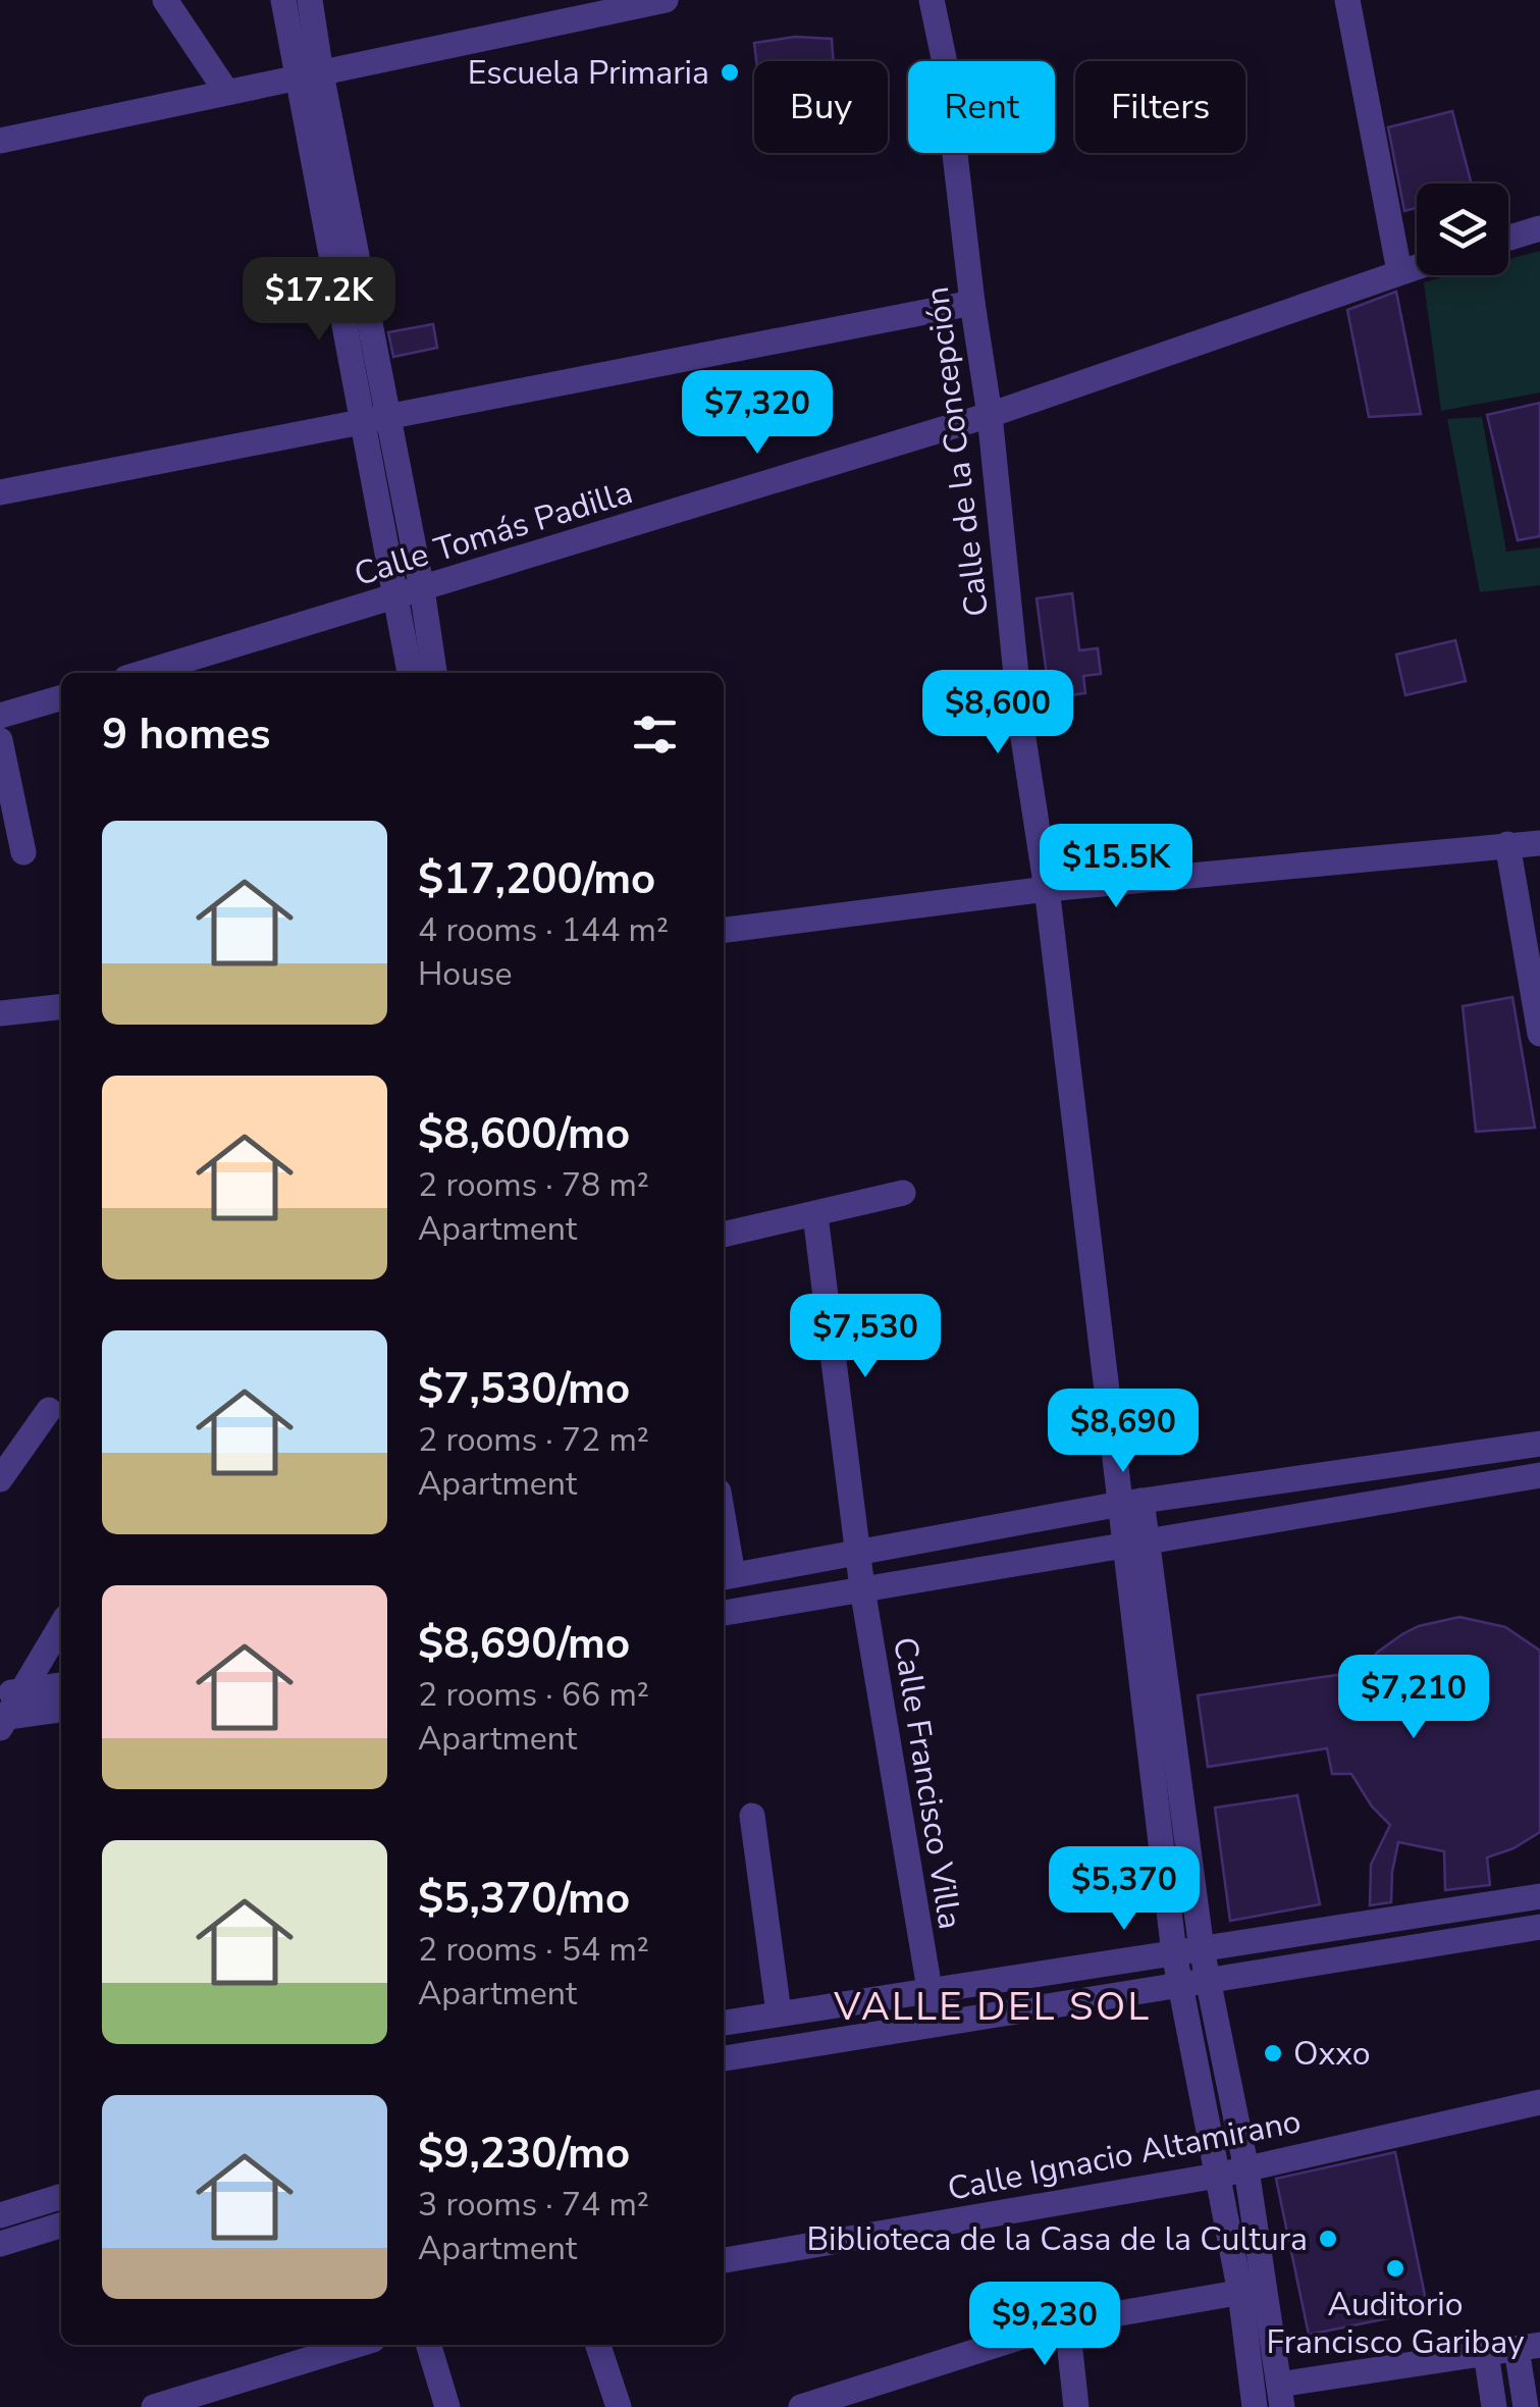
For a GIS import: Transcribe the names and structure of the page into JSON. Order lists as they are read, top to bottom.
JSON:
{
  "streets": {
    "street": [
      "Calle de la Concepción",
      "Calle Tomás Padilla",
      "Calle Francisco Villa",
      "Calle Ignacio Altamirano"
    ]
  },
  "crossings": [
    ["Calle de la Concepción", "Calle Tomás Padilla"]
  ],
  "districts": ["VALLE DEL SOL"],
  "places": [
    "Escuela Primaria",
    "Oxxo",
    "Biblioteca de la Casa de la Cultura",
    "Auditorio Francisco Garibay"
  ],
  "page": {
    "chip": ["Buy", "Rent", "Filters"],
    "price": [
      "$17.2K",
      "$7,320",
      "$8,600",
      "$15.5K",
      "$7,530",
      "$8,690",
      "$7,210",
      "$5,370",
      "$9,230"
    ],
    "heading": "9 homes",
    "list": [
      {
        "name": "$17,200/mo",
        "note": "4 rooms · 144 m² · House"
      },
      {
        "name": "$8,600/mo",
        "note": "2 rooms · 78 m² · Apartment"
      },
      {
        "name": "$7,530/mo",
        "note": "2 rooms · 72 m² · Apartment"
      },
      {
        "name": "$8,690/mo",
        "note": "2 rooms · 66 m² · Apartment"
      },
      {
        "name": "$5,370/mo",
        "note": "2 rooms · 54 m² · Apartment"
      },
      {
        "name": "$9,230/mo",
        "note": "3 rooms · 74 m² · Apartment"
      }
    ]
  }
}
